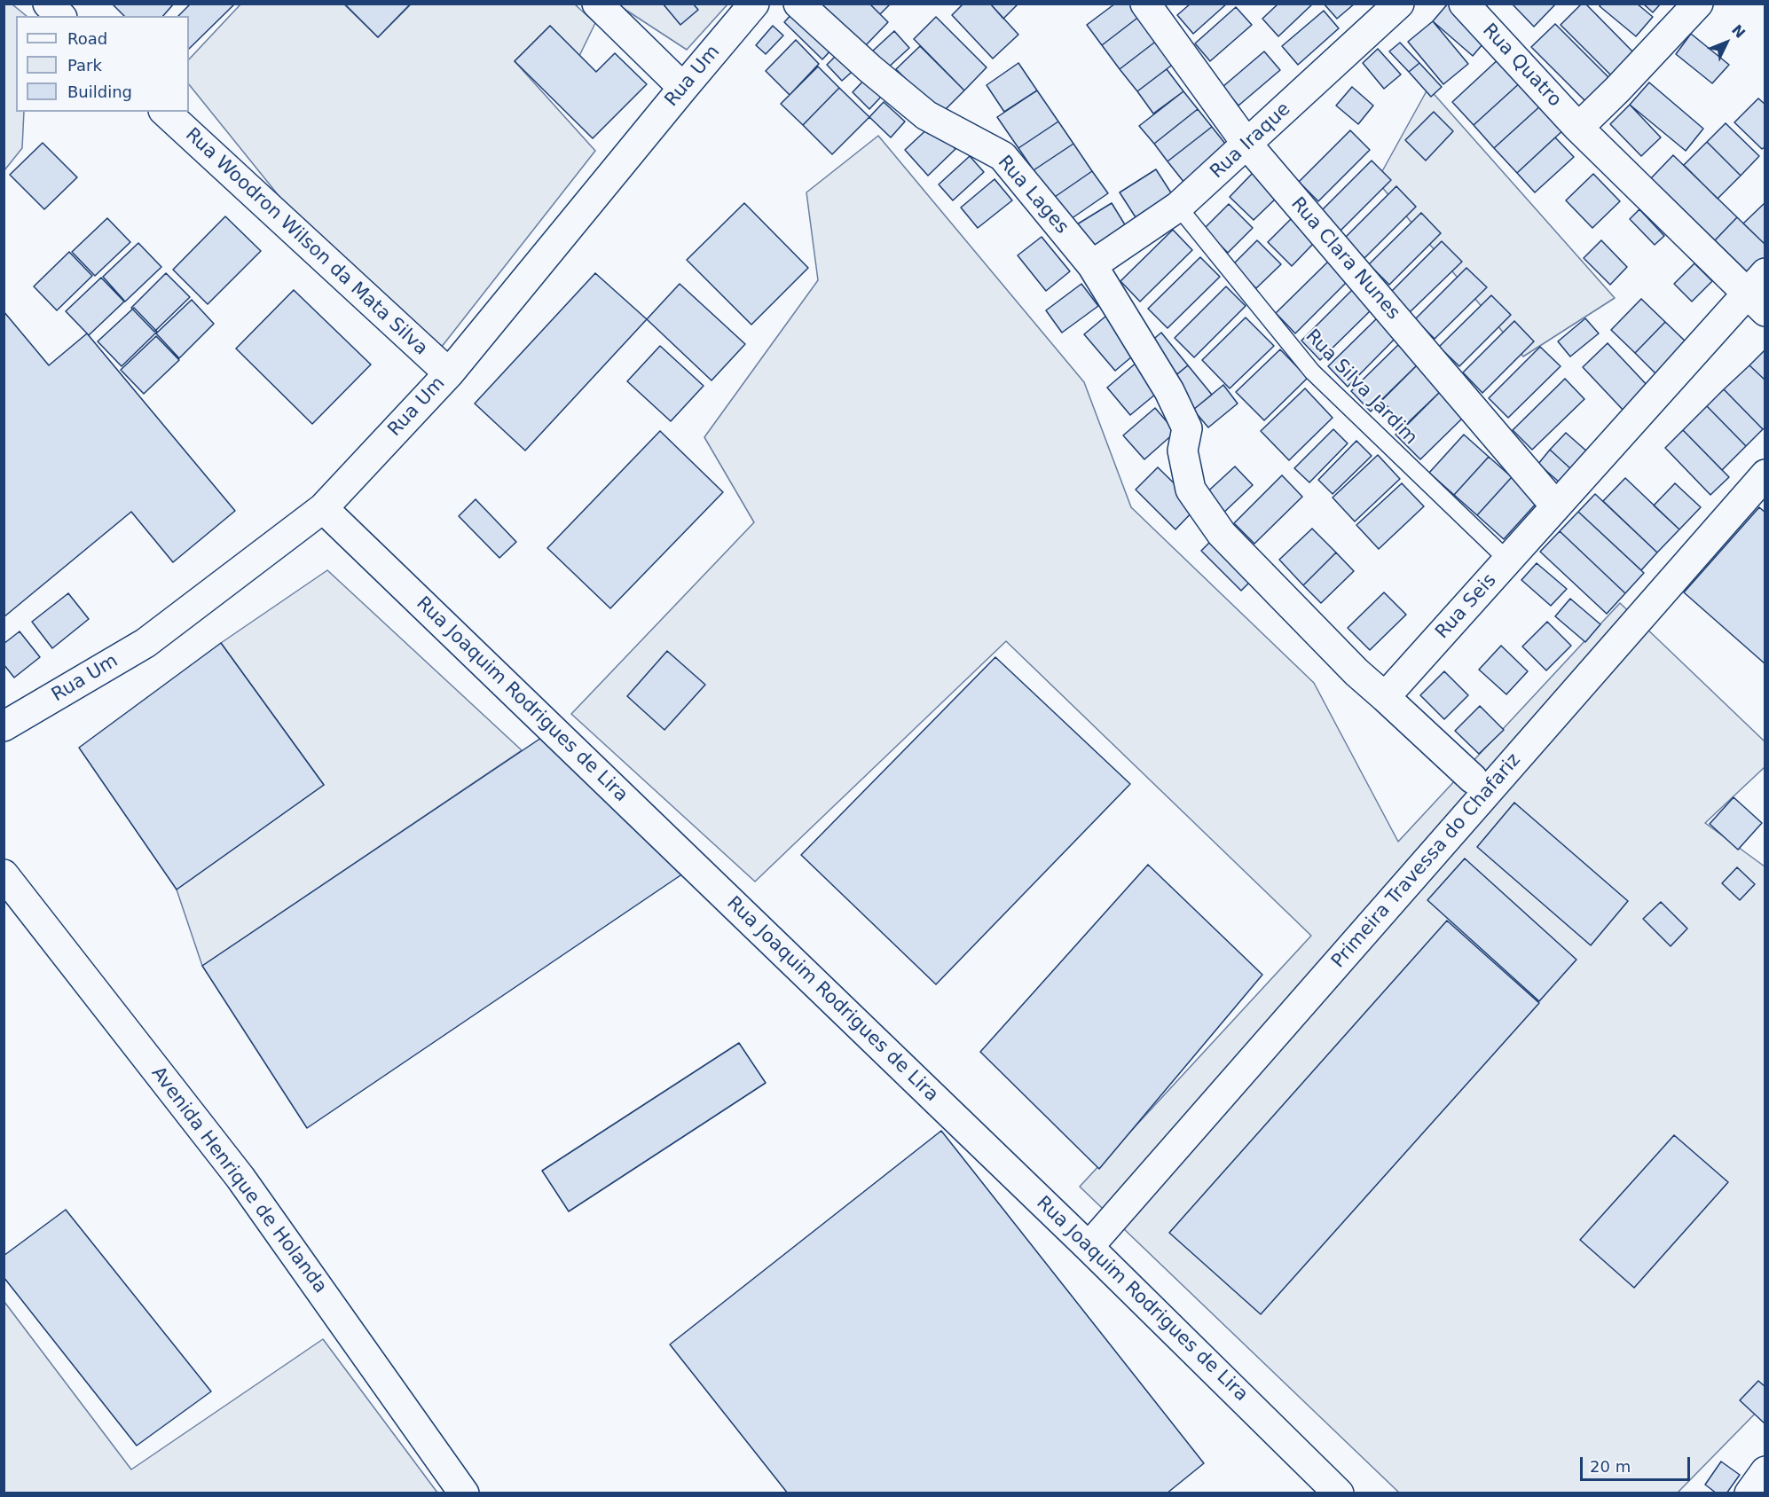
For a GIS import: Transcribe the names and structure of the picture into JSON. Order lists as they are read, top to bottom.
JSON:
{
  "streets": {
    "street": [
      "Rua Quatro",
      "Rua Um",
      "Rua Iraque",
      "Rua Lages",
      "Rua Woodron Wilson da Mata Silva",
      "Rua Clara Nunes",
      "Rua Seis",
      "Rua Joaquim Rodrigues de Lira",
      "Primeira Travessa do Chafariz",
      "Avenida Henrique de Holanda"
    ],
    "lane": ["Rua Silva Jardim"]
  },
  "crossings": [
    ["Rua Quatro", "Rua Seis"],
    ["Rua Um", "Rua Woodron Wilson da Mata Silva"],
    ["Rua Um", "Rua Joaquim Rodrigues de Lira"],
    ["Rua Iraque", "Rua Lages"],
    ["Rua Iraque", "Rua Clara Nunes"],
    ["Rua Iraque", "Rua Silva Jardim"],
    ["Rua Lages", "Rua Seis"],
    ["Rua Clara Nunes", "Rua Seis"],
    ["Rua Silva Jardim", "Rua Seis"],
    ["Rua Joaquim Rodrigues de Lira", "Primeira Travessa do Chafariz"]
  ],
  "legend": ["Road", "Park", "Building"],
  "scale_bar": "20 m",
  "north": "top right"
}
